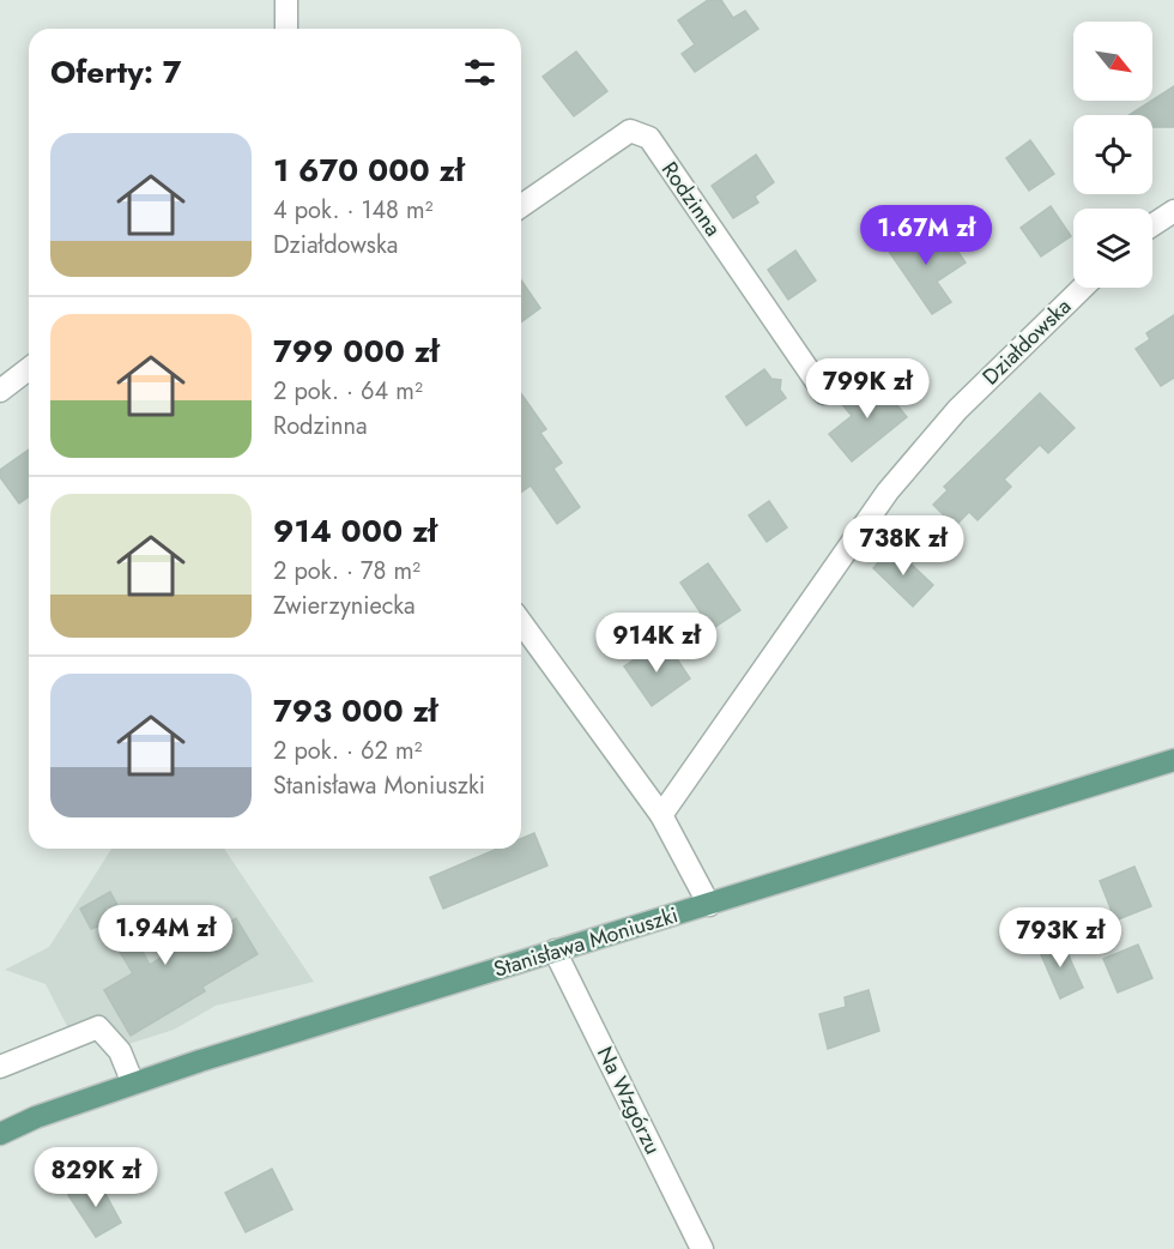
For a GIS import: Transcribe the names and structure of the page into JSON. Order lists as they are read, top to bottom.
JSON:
{
  "streets": {
    "main road": ["Stanisława Moniuszki"],
    "street": ["Rodzinna", "Działdowska", "Na Wzgórzu"]
  },
  "crossings": [
    ["Stanisława Moniuszki", "Na Wzgórzu"]
  ],
  "north": "bottom right",
  "page": {
    "heading": "Oferty: 7",
    "list": [
      {
        "name": "1 670 000 zł",
        "note": "4 pok. · 148 m² · Działdowska"
      },
      {
        "name": "799 000 zł",
        "note": "2 pok. · 64 m² · Rodzinna"
      },
      {
        "name": "914 000 zł",
        "note": "2 pok. · 78 m² · Zwierzyniecka"
      },
      {
        "name": "793 000 zł",
        "note": "2 pok. · 62 m² · Stanisława Moniuszki"
      }
    ],
    "price": [
      "1.67M zł",
      "799K zł",
      "738K zł",
      "914K zł",
      "1.94M zł",
      "793K zł",
      "829K zł"
    ]
  }
}
